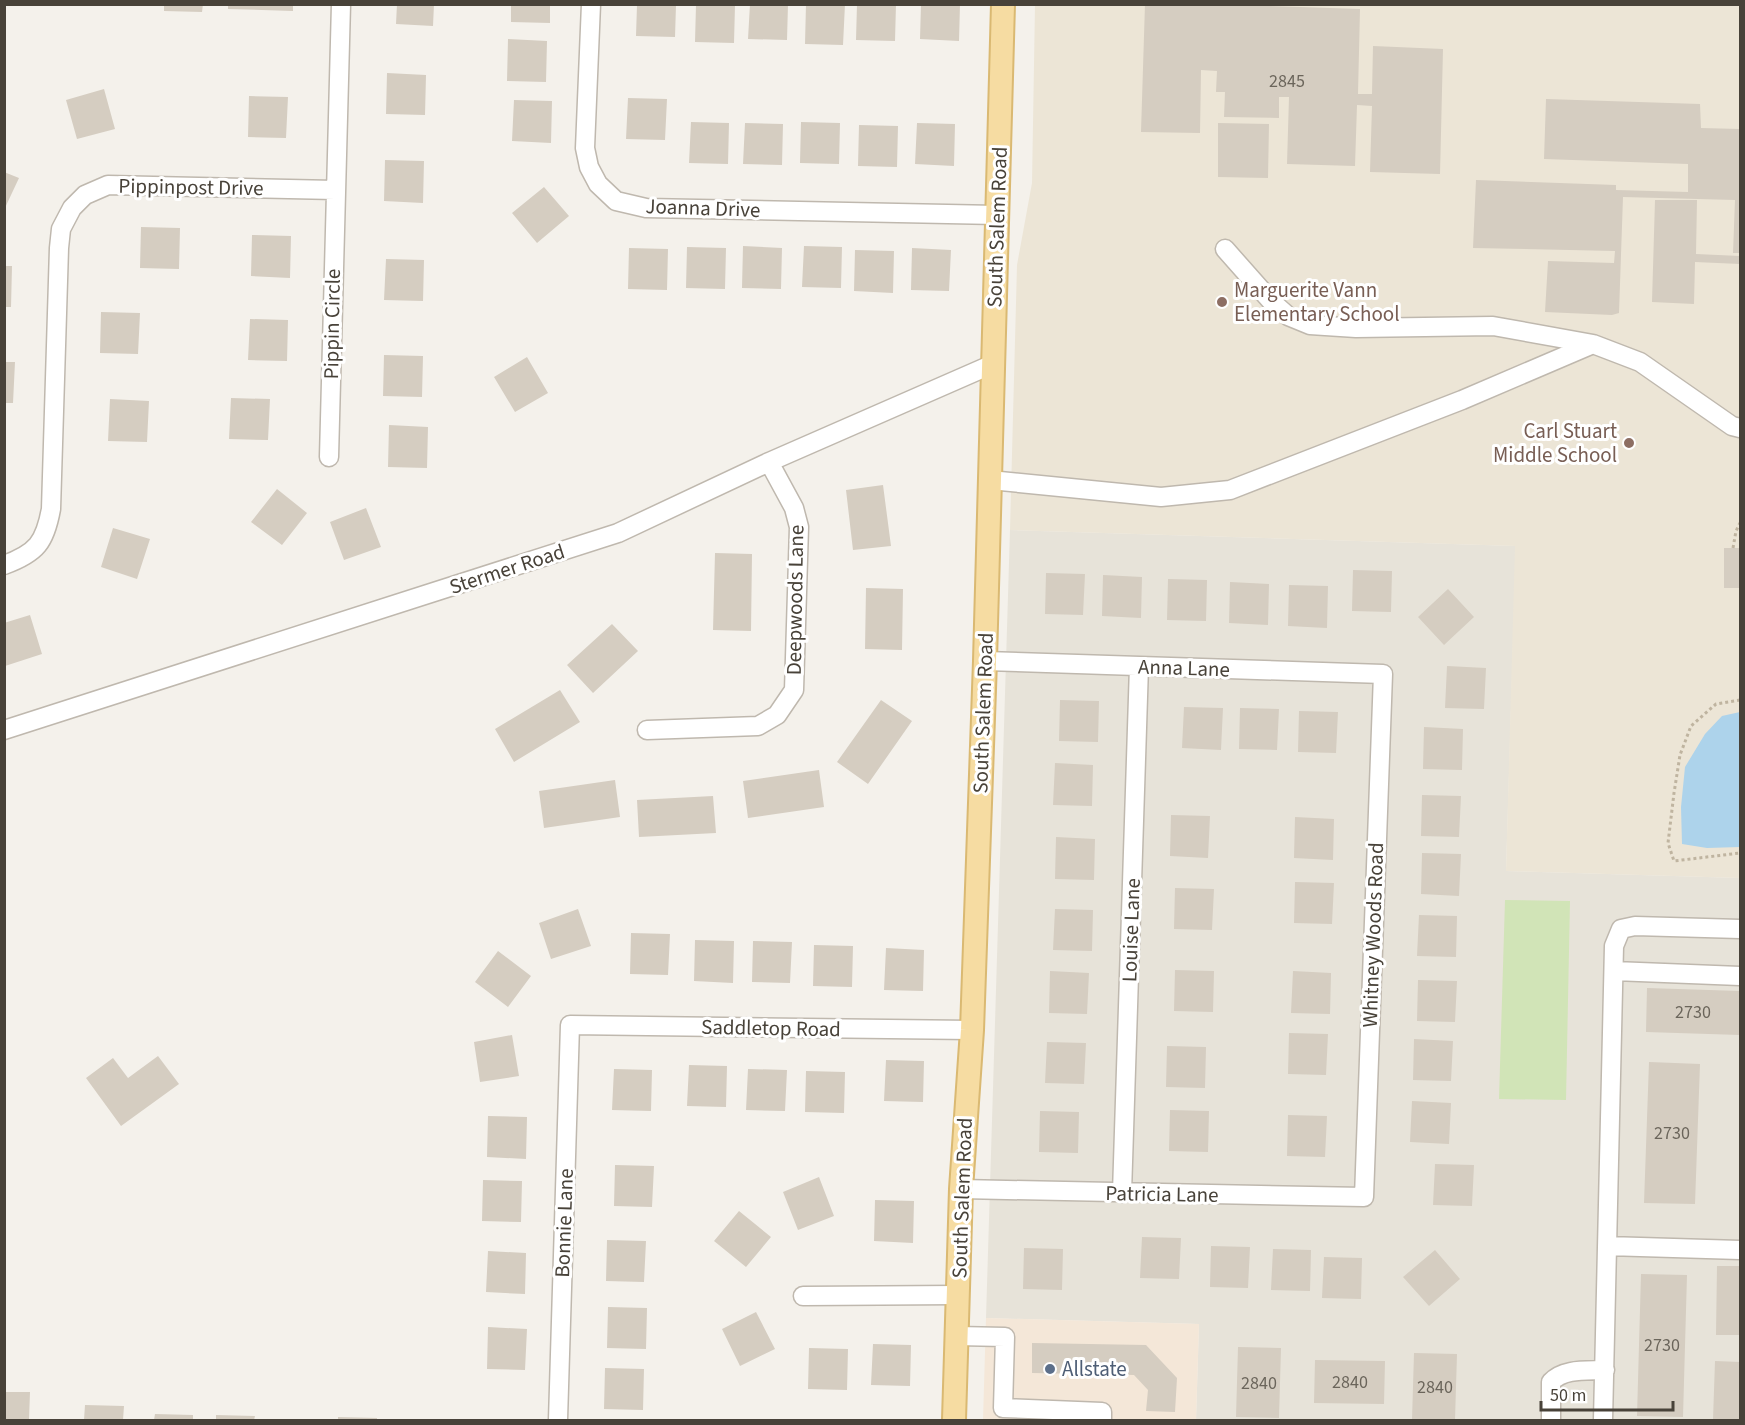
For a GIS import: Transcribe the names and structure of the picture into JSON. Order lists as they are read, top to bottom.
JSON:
{
  "streets": {
    "main road": ["South Salem Road"],
    "street": [
      "Pippinpost Drive",
      "Joanna Drive",
      "Pippin Circle",
      "Stermer Road",
      "Deepwoods Lane",
      "Anna Lane",
      "Louise Lane",
      "Whitney Woods Road",
      "Saddletop Road",
      "Patricia Lane",
      "Bonnie Lane"
    ]
  },
  "crossings": [
    ["Pippinpost Drive", "Pippin Circle"],
    ["Joanna Drive", "South Salem Road"],
    ["South Salem Road", "Stermer Road"],
    ["South Salem Road", "Anna Lane"],
    ["South Salem Road", "Saddletop Road"],
    ["South Salem Road", "Patricia Lane"],
    ["Stermer Road", "Deepwoods Lane"],
    ["Anna Lane", "Louise Lane"],
    ["Anna Lane", "Whitney Woods Road"],
    ["Louise Lane", "Patricia Lane"],
    ["Whitney Woods Road", "Patricia Lane"],
    ["Saddletop Road", "Bonnie Lane"]
  ],
  "places": ["Marguerite Vann Elementary School", "Carl Stuart Middle School", "Allstate"],
  "house_numbers": [
    "2845",
    "2730",
    "2730",
    "2730",
    "2840",
    "2840",
    "2840"
  ],
  "scale_bar": "50 m"
}
